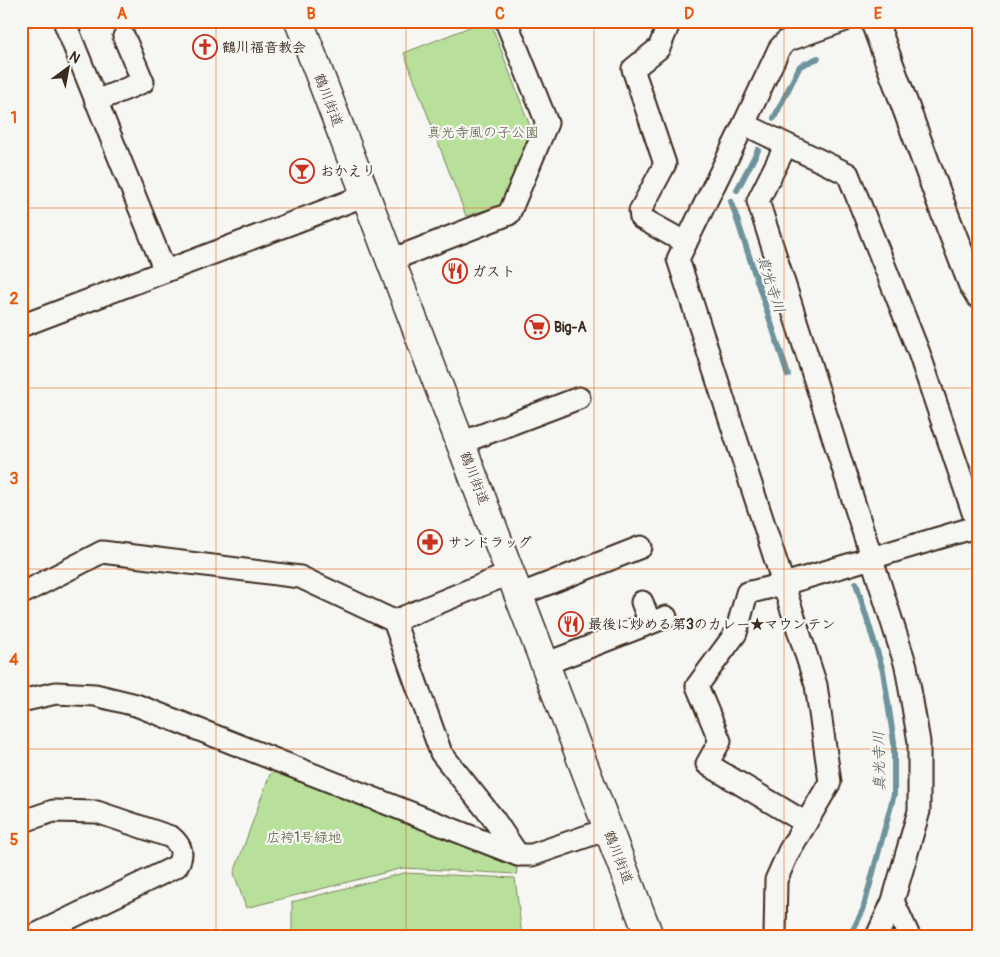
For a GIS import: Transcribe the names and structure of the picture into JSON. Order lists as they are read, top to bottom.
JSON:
{
  "streets": {
    "main road": ["鶴川街道"]
  },
  "water": ["真光寺川"],
  "parks": ["真光寺風の子公園", "広袴1号緑地"],
  "places": {
    "church": ["鶴川福音教会"],
    "bar": ["おかえり"],
    "restaurant": ["ガスト", "最後に炒める第3のカレー★マウンテン"],
    "supermarket": ["Big-A"],
    "pharmacy": ["サンドラッグ"]
  },
  "north": "top right",
  "grid": {
    "columns": [
      "A",
      "B",
      "C",
      "D",
      "E"
    ],
    "rows": [
      "1",
      "2",
      "3",
      "4",
      "5"
    ]
  }
}
